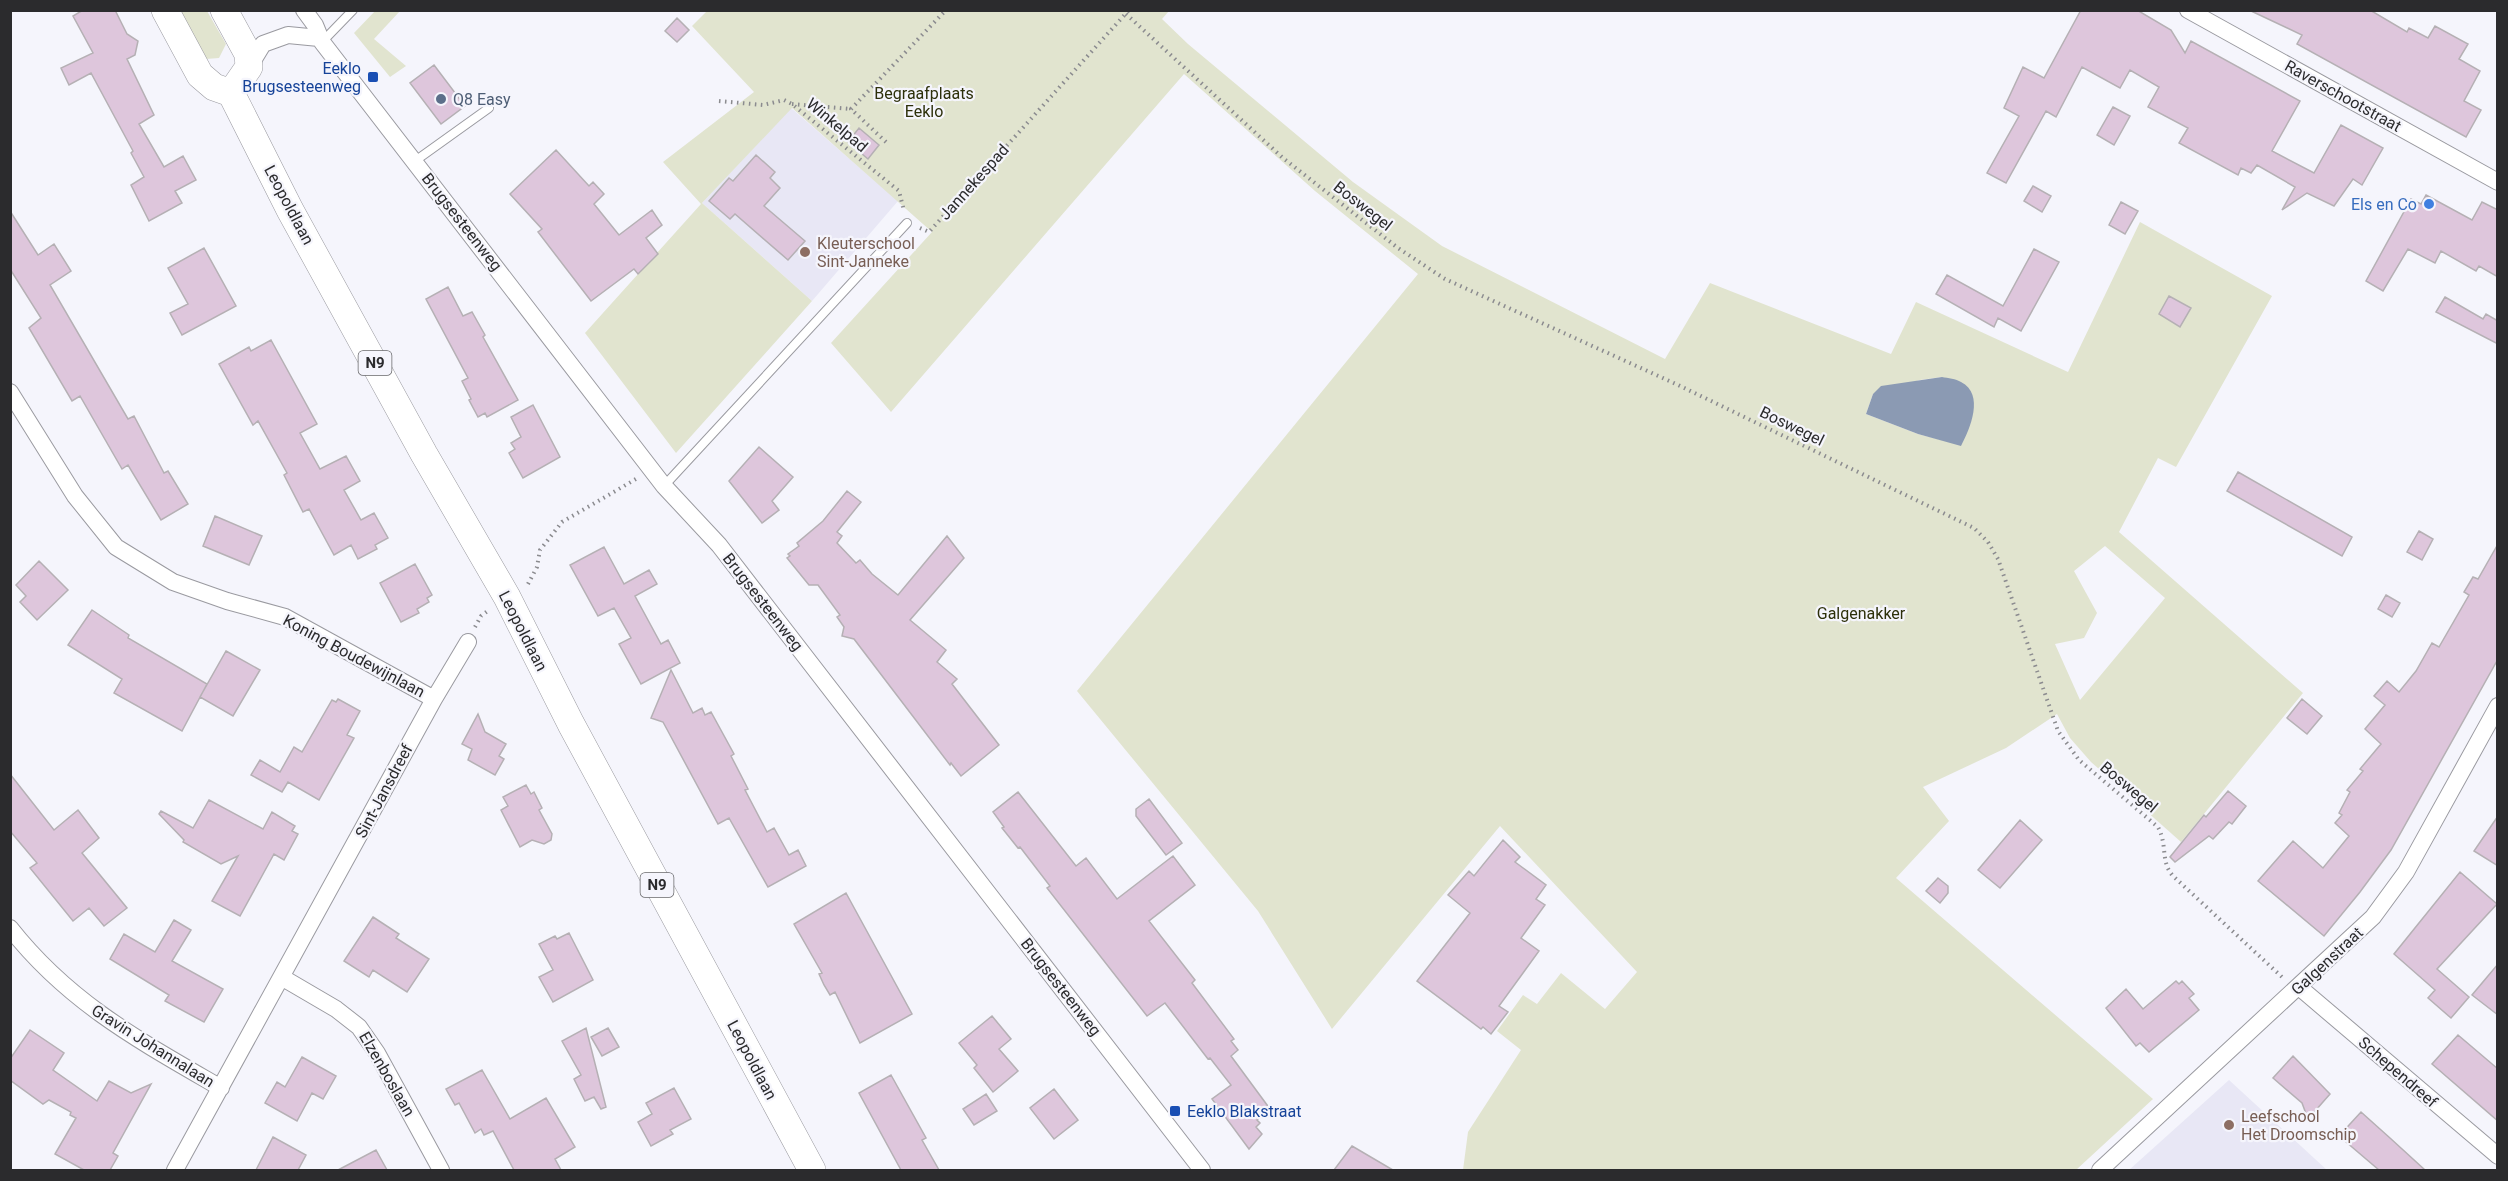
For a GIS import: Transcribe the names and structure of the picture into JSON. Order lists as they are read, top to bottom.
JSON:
{
  "streets": {
    "main road": ["Leopoldlaan", "N9"],
    "street": [
      "Raverschootstraat",
      "Brugsesteenweg",
      "Koning Boudewijnlaan",
      "Sint-Jansdreef",
      "Galgenstraat",
      "Gravin Johannalaan",
      "Schependreef",
      "Elzenboslaan"
    ],
    "path": ["Winkelpad", "Jannekespad", "Boswegel"]
  },
  "crossings": [
    ["Winkelpad", "Jannekespad"],
    ["Jannekespad", "Boswegel"],
    ["Boswegel", "Galgenstraat"],
    ["Boswegel", "Schependreef"],
    ["Koning Boudewijnlaan", "Sint-Jansdreef"],
    ["Sint-Jansdreef", "Gravin Johannalaan"],
    ["Sint-Jansdreef", "Elzenboslaan"],
    ["Galgenstraat", "Schependreef"]
  ],
  "parks": ["Begraafplaats Eeklo", "Galgenakker"],
  "places": {
    "transit": ["Eeklo Brugsesteenweg", "Eeklo Blakstraat"],
    "other": [
      "Q8 Easy",
      "Els en Co",
      "Kleuterschool Sint-Janneke",
      "Leefschool Het Droomschip"
    ]
  }
}
